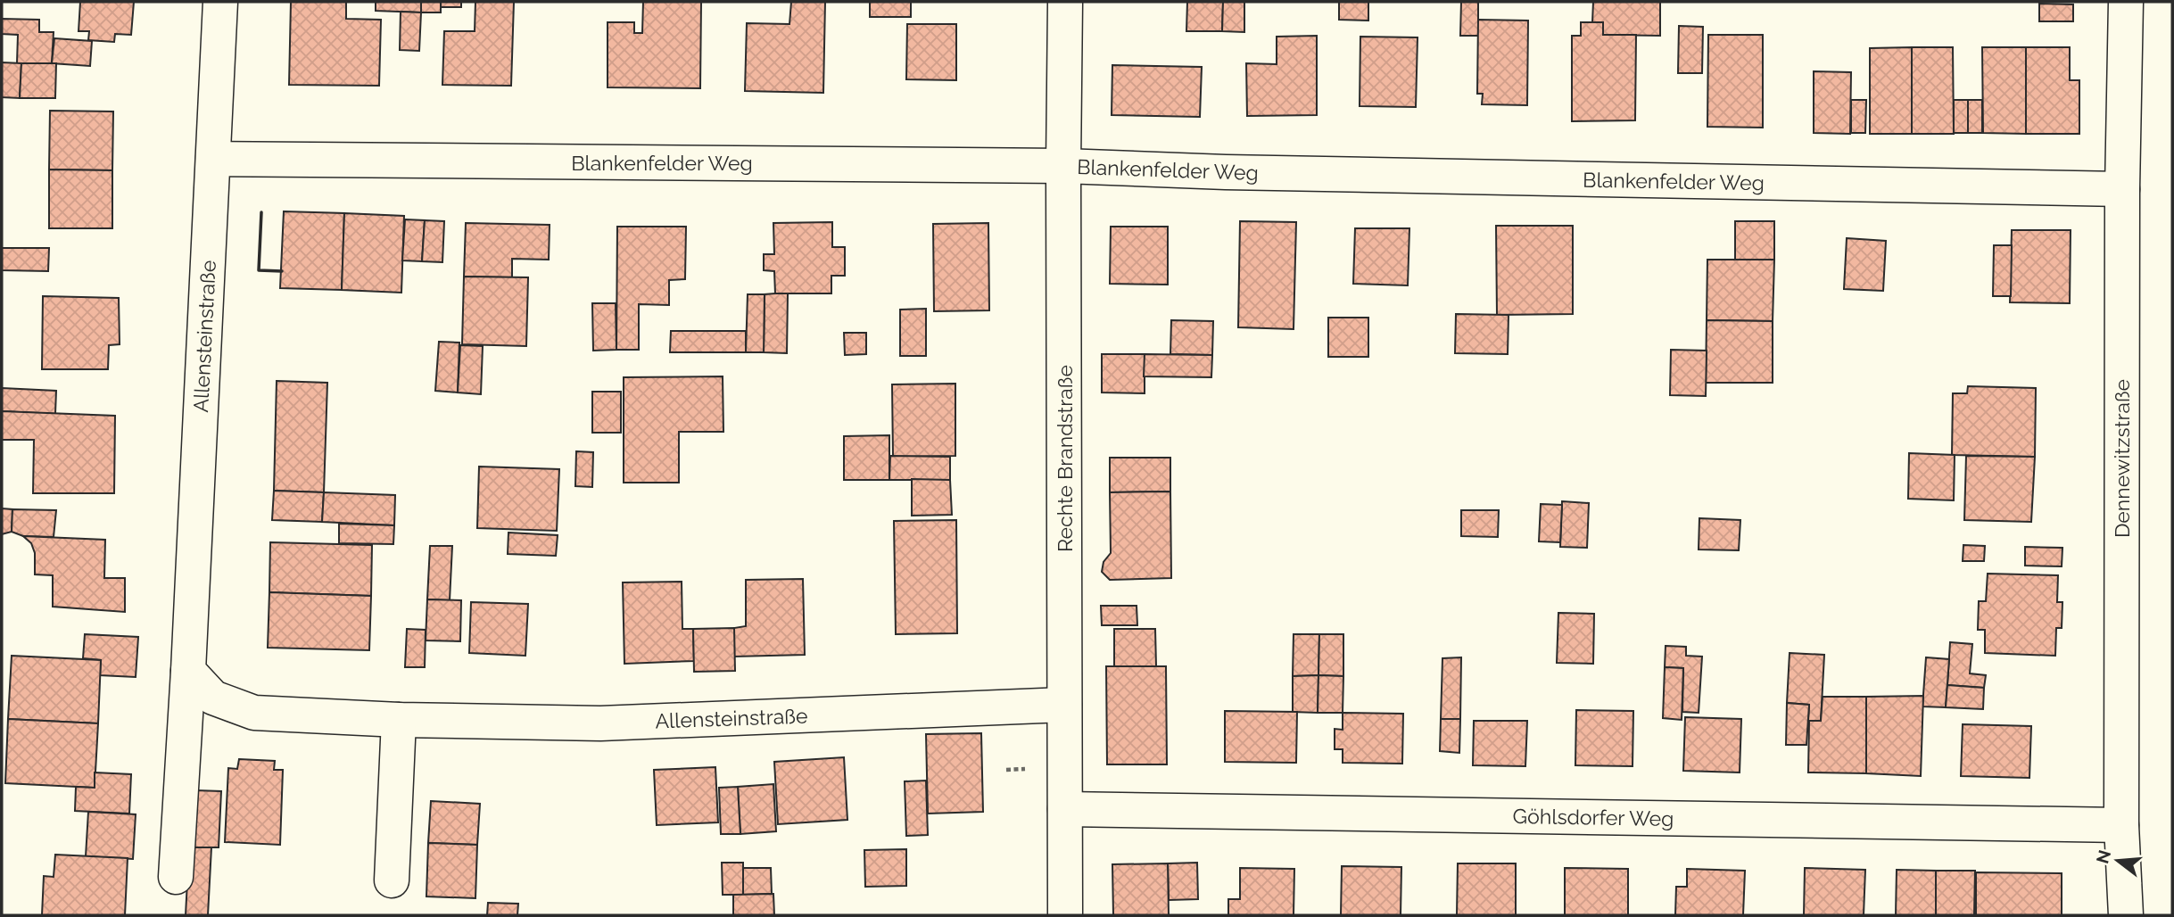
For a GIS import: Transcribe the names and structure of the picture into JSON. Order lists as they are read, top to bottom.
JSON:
{
  "streets": {
    "street": [
      "Blankenfelder Weg",
      "Allensteinstraße",
      "Rechte Brandstraße",
      "Dennewitzstraße",
      "Göhlsdorfer Weg"
    ]
  },
  "crossings": [
    ["Blankenfelder Weg", "Allensteinstraße"],
    ["Blankenfelder Weg", "Rechte Brandstraße"],
    ["Blankenfelder Weg", "Dennewitzstraße"],
    ["Allensteinstraße", "Rechte Brandstraße"],
    ["Rechte Brandstraße", "Göhlsdorfer Weg"],
    ["Dennewitzstraße", "Göhlsdorfer Weg"]
  ],
  "north": "left"
}
